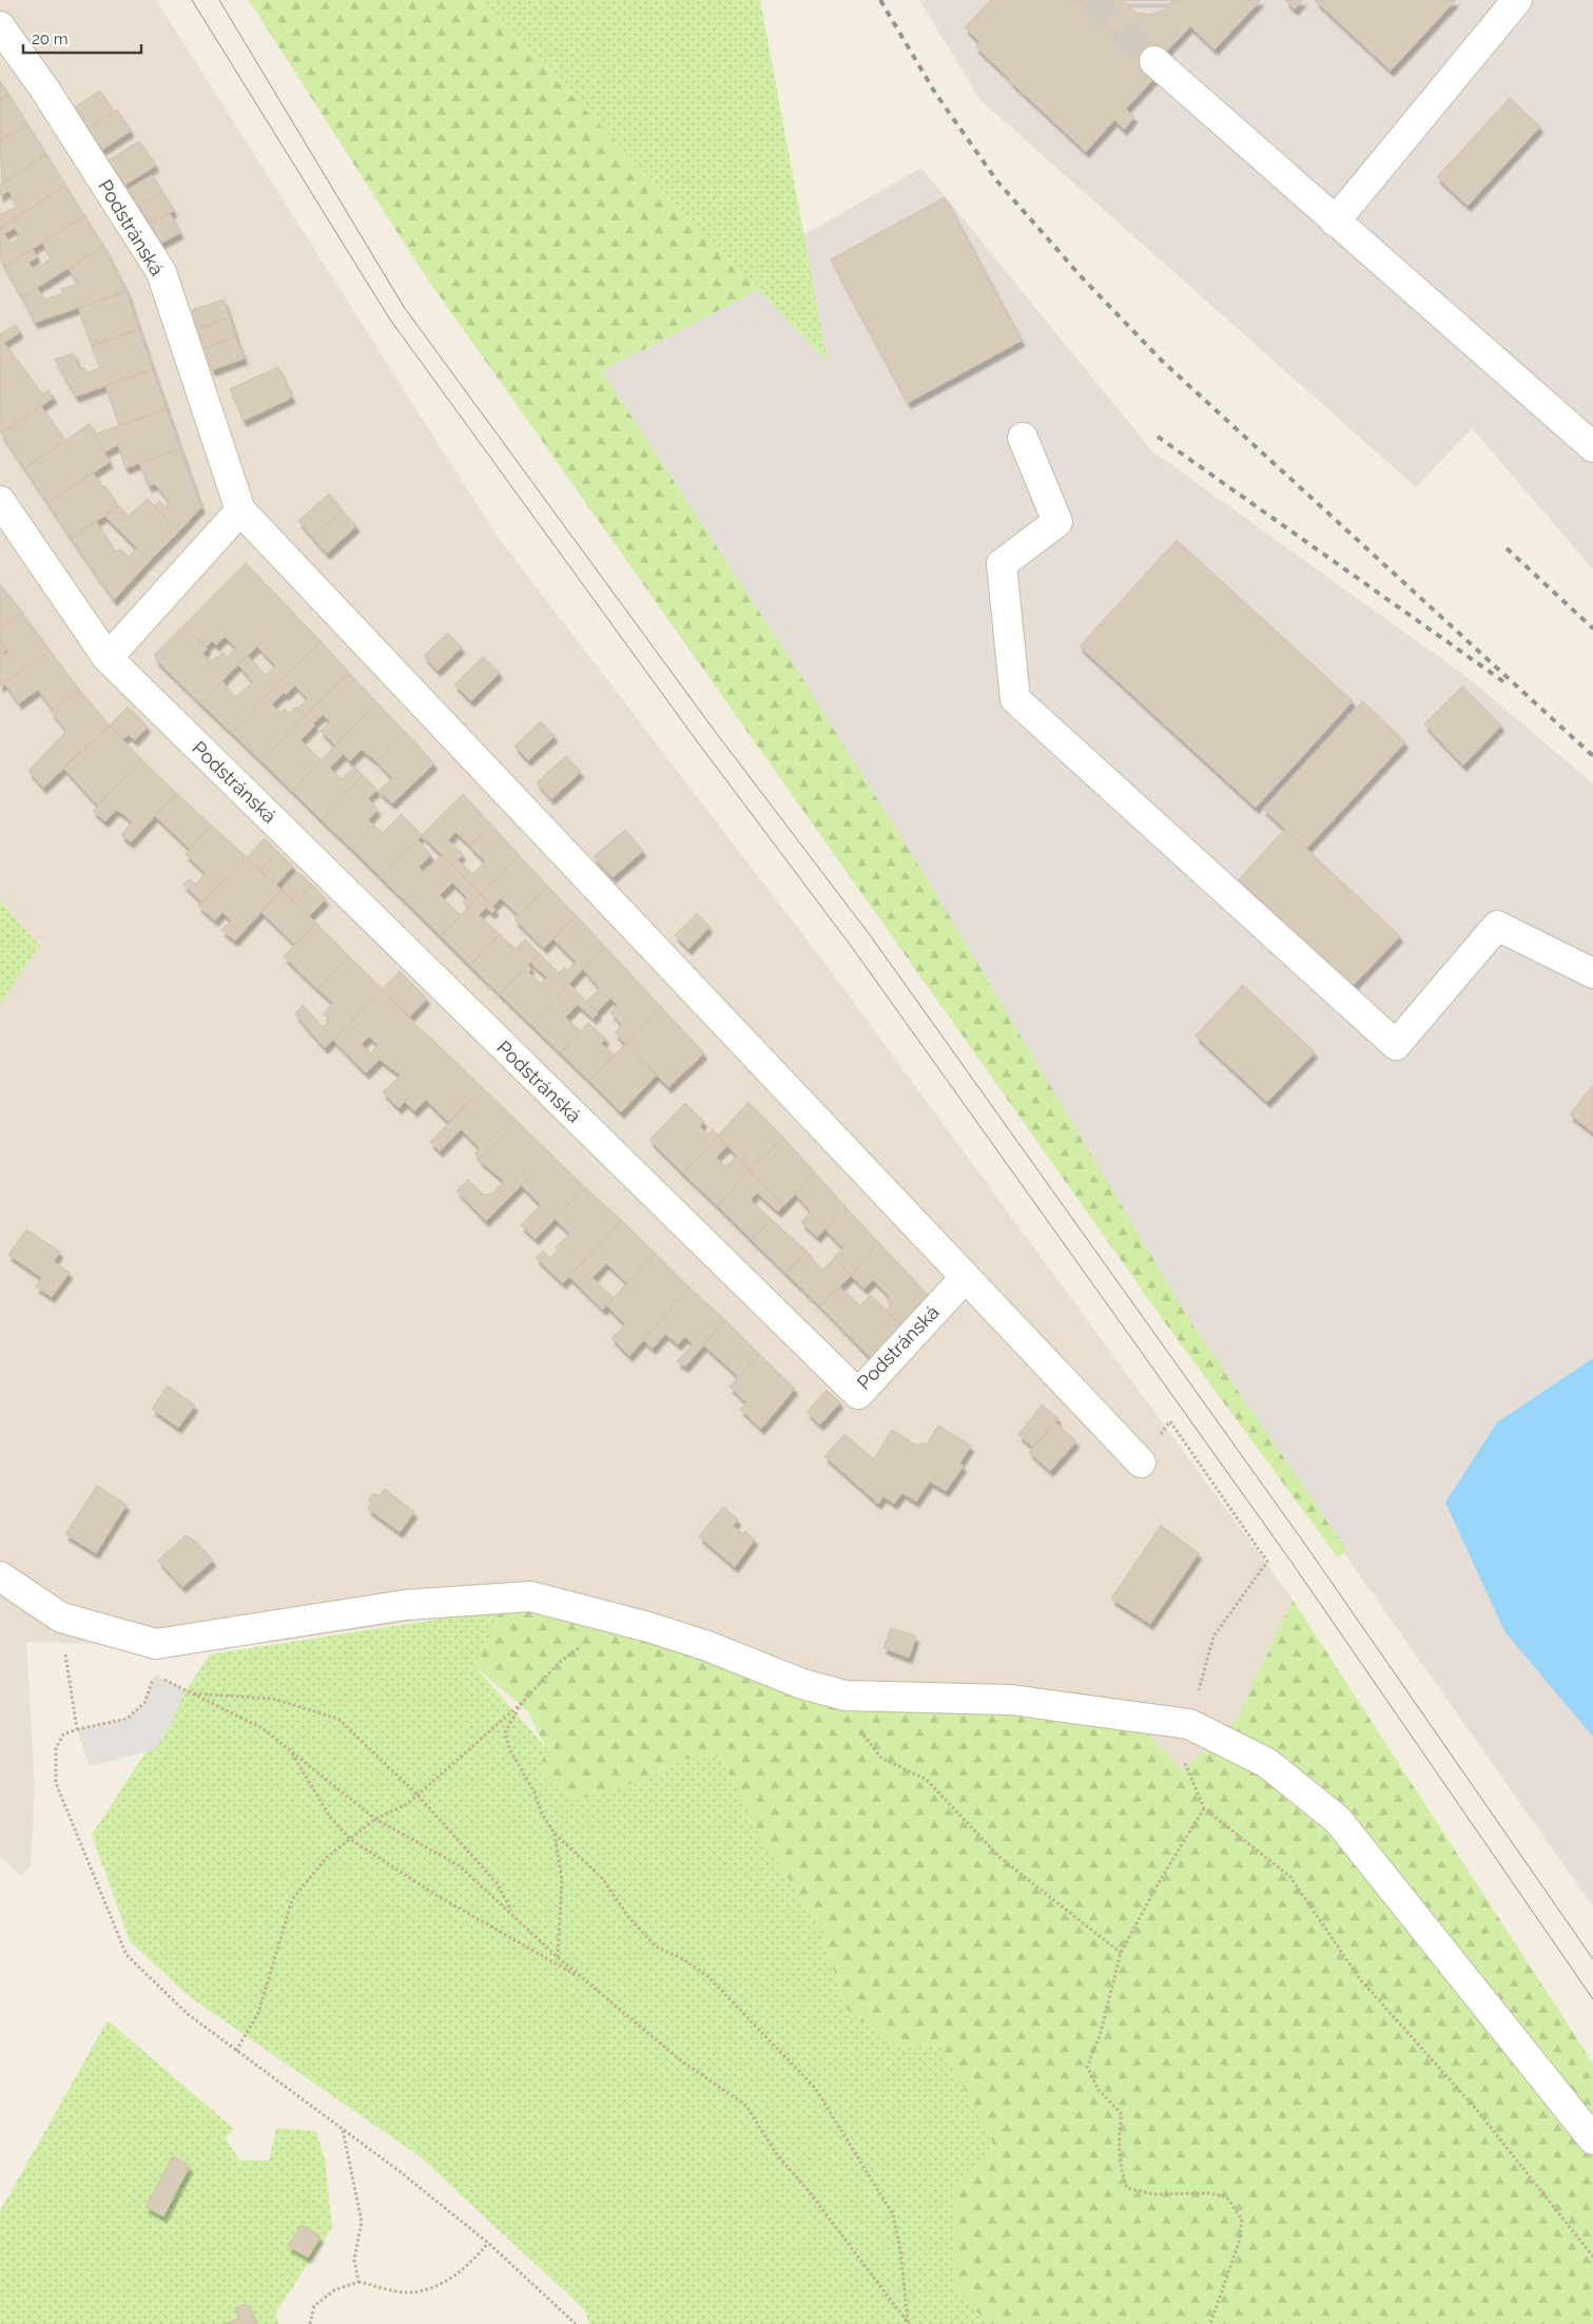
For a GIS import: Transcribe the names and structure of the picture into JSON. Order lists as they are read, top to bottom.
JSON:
{
  "streets": {
    "street": ["Podstránská"]
  },
  "scale_bar": "20 m"
}
